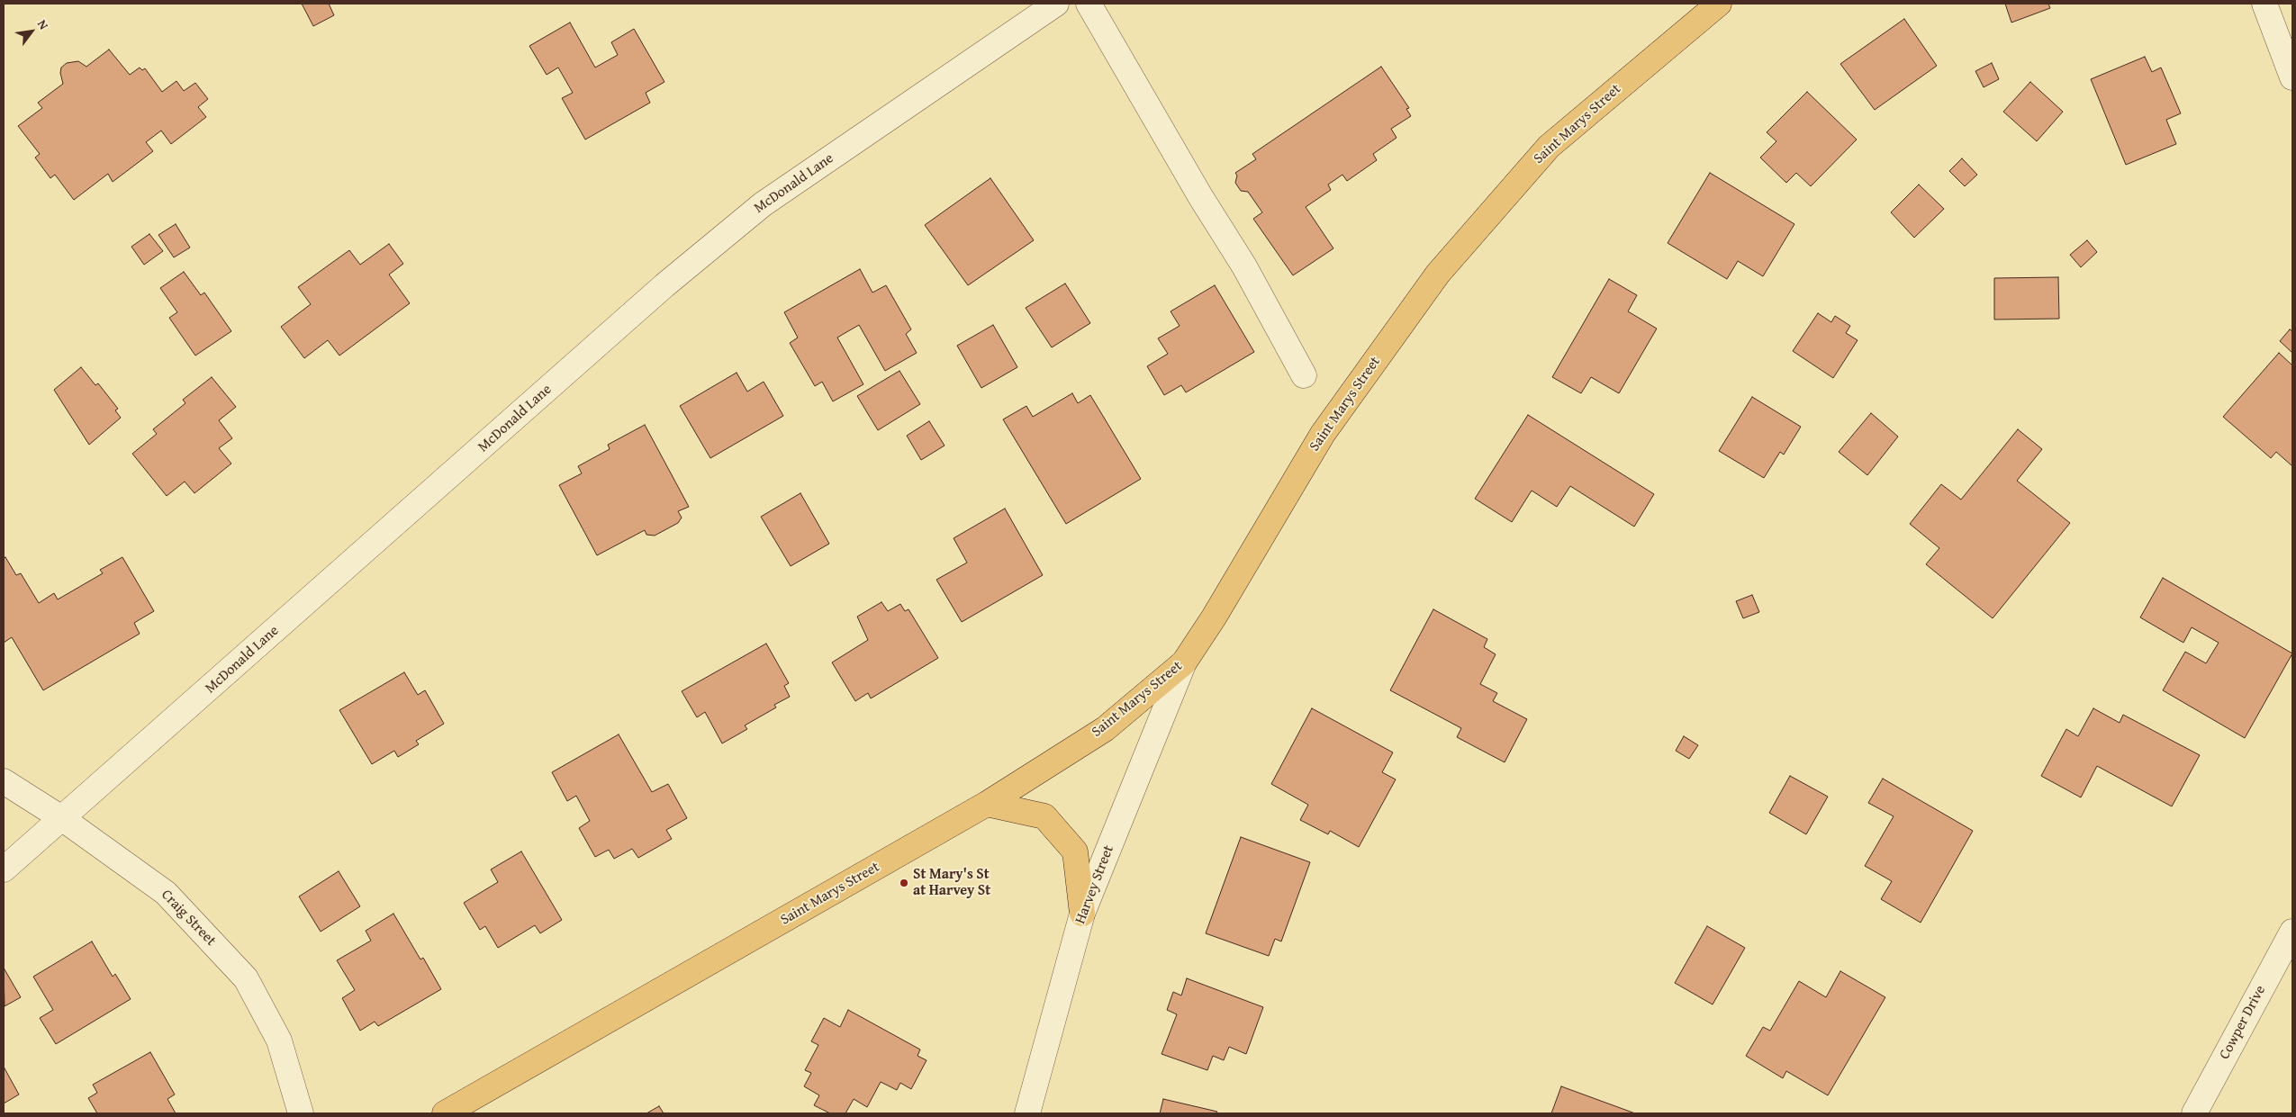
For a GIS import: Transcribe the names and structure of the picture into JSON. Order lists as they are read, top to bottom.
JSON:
{
  "streets": {
    "main road": ["Saint Marys Street"],
    "street": [
      "McDonald Lane",
      "Harvey Street",
      "Craig Street",
      "Cowper Drive"
    ]
  },
  "crossings": [
    ["Saint Marys Street", "Harvey Street"],
    ["McDonald Lane", "Craig Street"]
  ],
  "places": ["St Mary's St at Harvey St"],
  "north": "top right"
}
